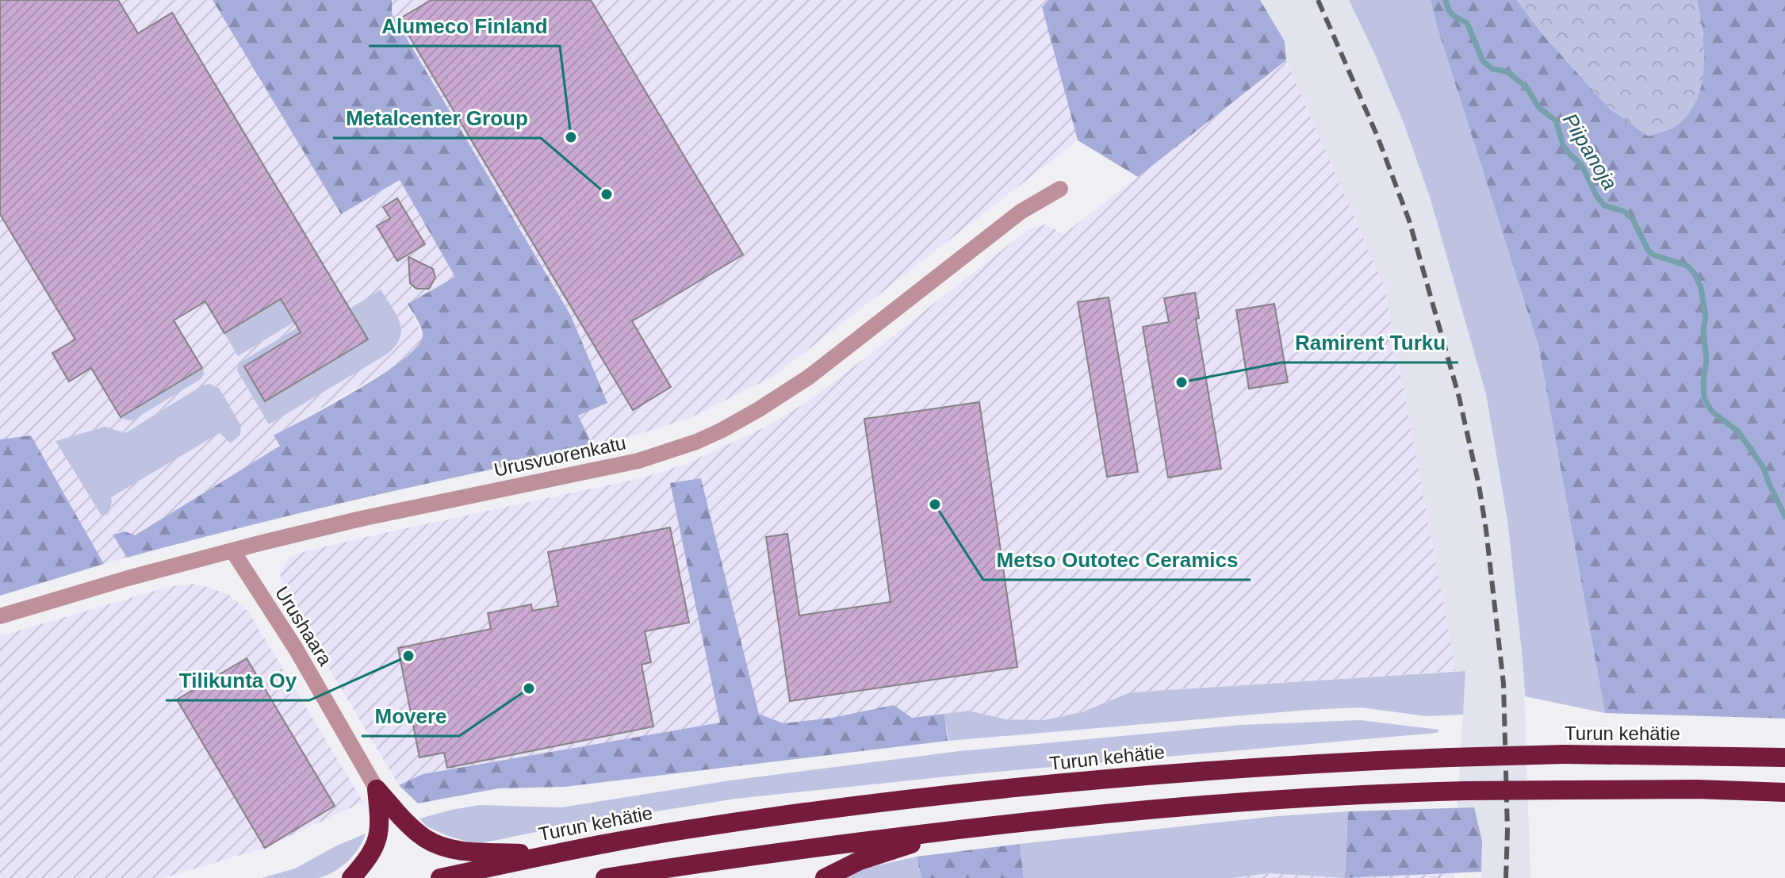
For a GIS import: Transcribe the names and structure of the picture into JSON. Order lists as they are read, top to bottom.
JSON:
{
  "streets": {
    "highway": ["Turun kehätie"],
    "street": ["Urusvuorenkatu", "Urushaara"]
  },
  "crossings": [
    ["Urusvuorenkatu", "Urushaara"]
  ],
  "water": ["Piipanoja"],
  "places": [
    "Alumeco Finland",
    "Metalcenter Group",
    "Ramirent Turku",
    "Metso Outotec Ceramics",
    "Tilikunta Oy",
    "Movere"
  ]
}
